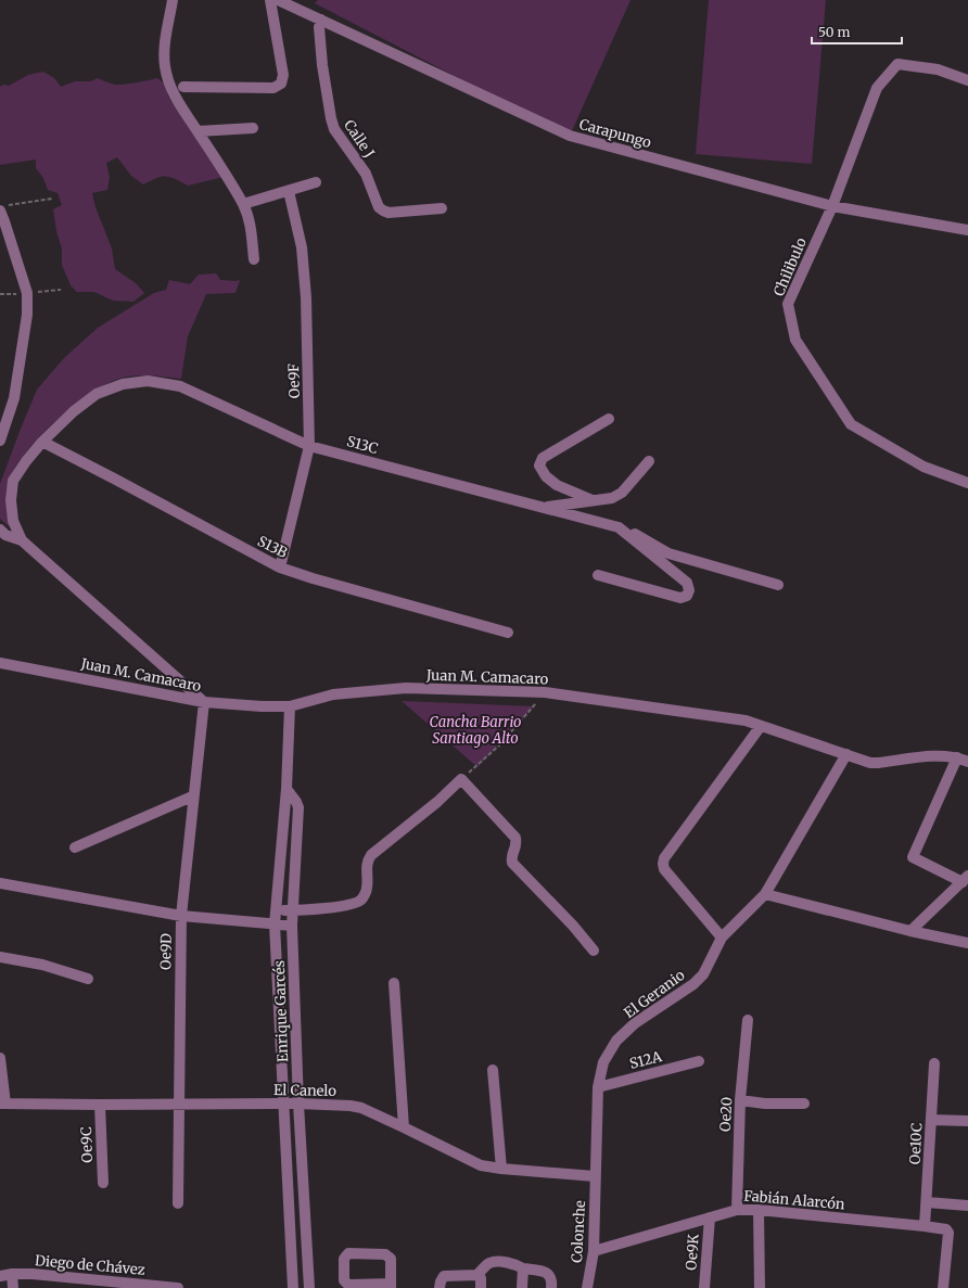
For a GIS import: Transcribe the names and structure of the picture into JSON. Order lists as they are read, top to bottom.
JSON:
{
  "streets": {
    "street": [
      "Carapungo",
      "Calle J",
      "Chilibulo",
      "Oe9F",
      "S13C",
      "S13B",
      "Juan M. Camacaro",
      "Oe9D",
      "El Geranio",
      "Enrique Garcés",
      "S12A",
      "El Canelo",
      "Oe20",
      "Oe10C",
      "Oe9C",
      "Fabián Alarcón",
      "Colonche",
      "Oe9K",
      "Diego de Chávez"
    ]
  },
  "crossings": [
    ["Carapungo", "Calle J"],
    ["Carapungo", "Chilibulo"],
    ["Oe9F", "S13C"],
    ["Oe9F", "S13B"],
    ["S13C", "S13B"],
    ["Juan M. Camacaro", "Oe9D"],
    ["Juan M. Camacaro", "El Geranio"],
    ["Juan M. Camacaro", "Enrique Garcés"],
    ["Oe9D", "El Canelo"],
    ["El Geranio", "S12A"],
    ["El Geranio", "El Canelo"],
    ["El Geranio", "Colonche"],
    ["Enrique Garcés", "El Canelo"],
    ["El Canelo", "Oe9C"],
    ["El Canelo", "Colonche"],
    ["Oe20", "Fabián Alarcón"],
    ["Oe10C", "Fabián Alarcón"],
    ["Fabián Alarcón", "Colonche"],
    ["Fabián Alarcón", "Oe9K"]
  ],
  "parks": ["Cancha Barrio Santiago Alto"],
  "scale_bar": "50 m"
}
